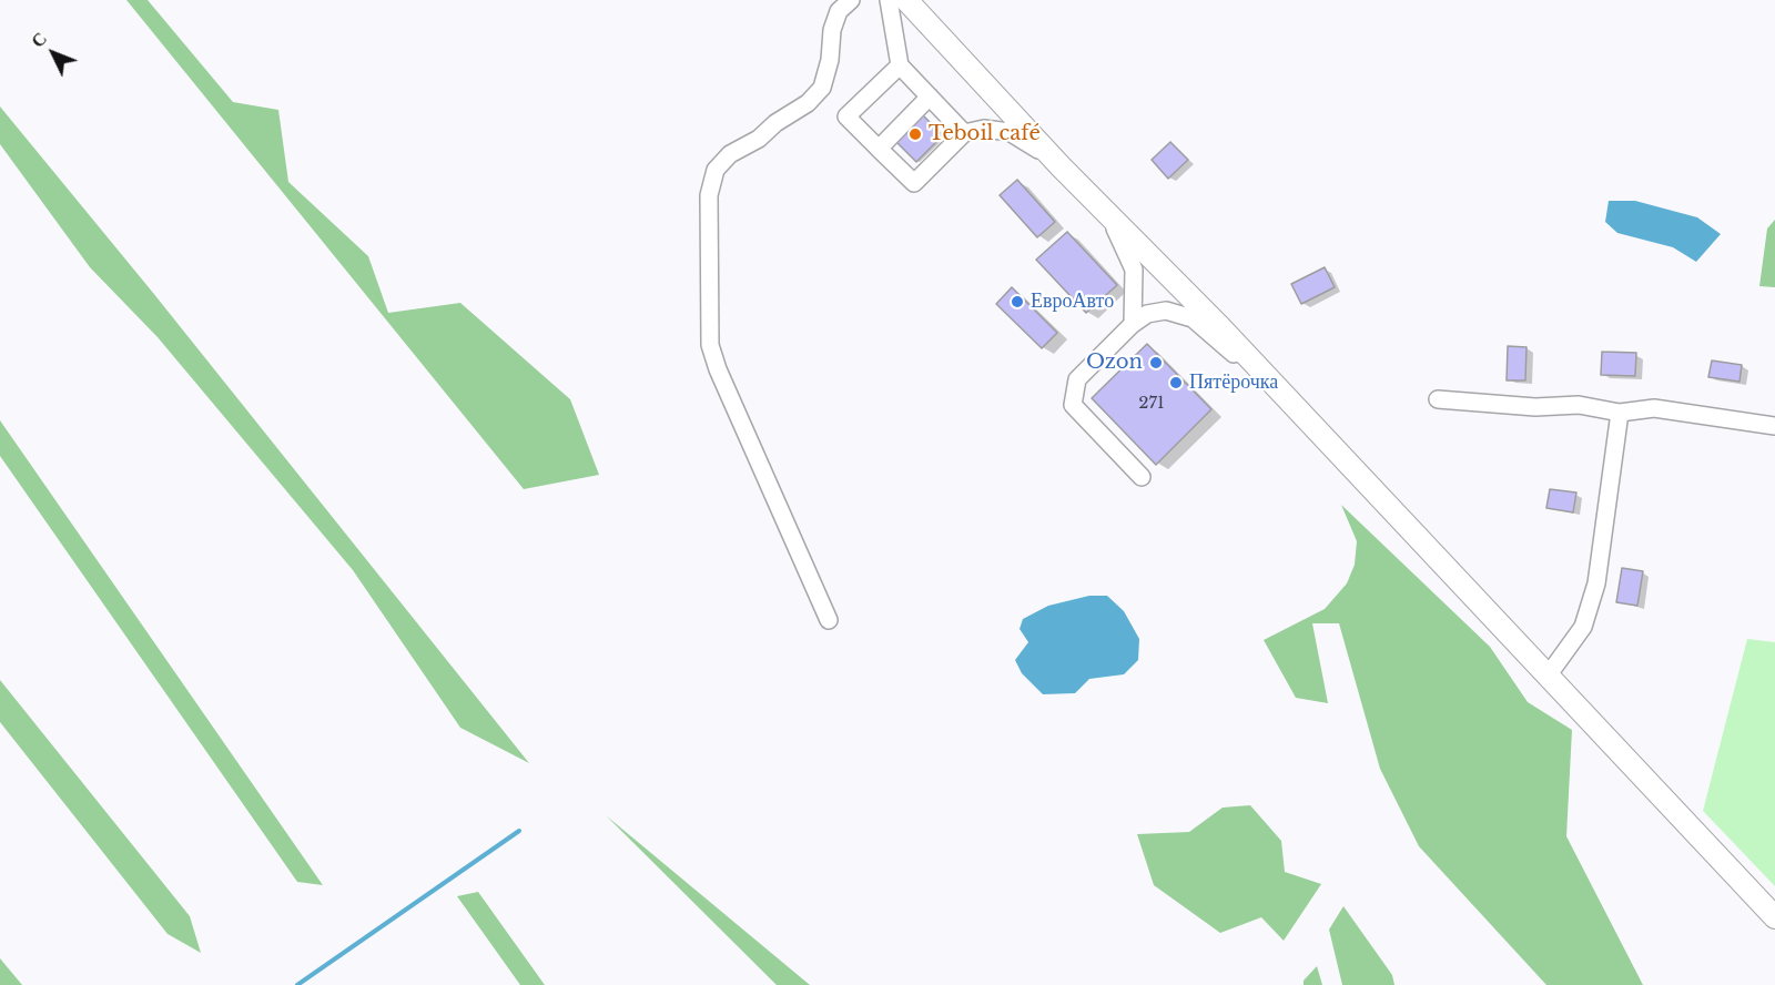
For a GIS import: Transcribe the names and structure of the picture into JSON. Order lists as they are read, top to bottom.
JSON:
{
  "places": [
    "Teboil café",
    "ЕвроАвто",
    "Ozon",
    "Пятёрочка"
  ],
  "house_numbers": ["271"],
  "north": "top left"
}
